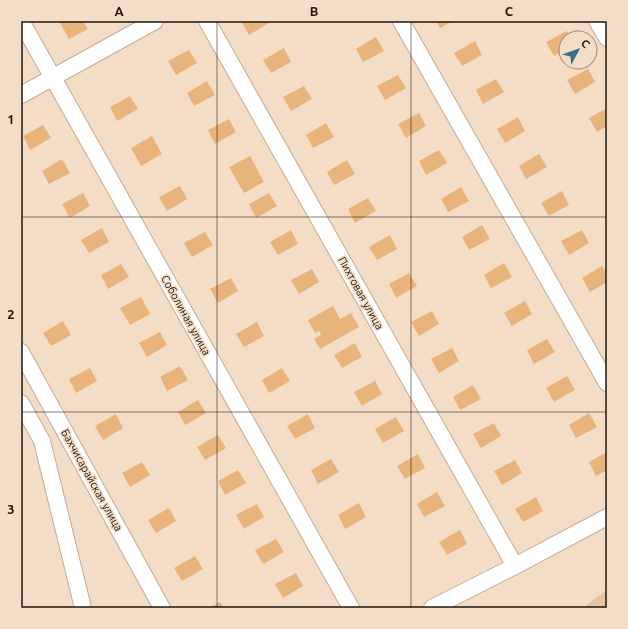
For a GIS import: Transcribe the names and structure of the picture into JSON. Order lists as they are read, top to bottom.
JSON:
{
  "streets": {
    "street": ["Пихтовая улица", "Соболиная улица", "Бахчисарайская улица"]
  },
  "north": "top right",
  "grid": {
    "columns": ["A", "B", "C"],
    "rows": ["1", "2", "3"]
  }
}
